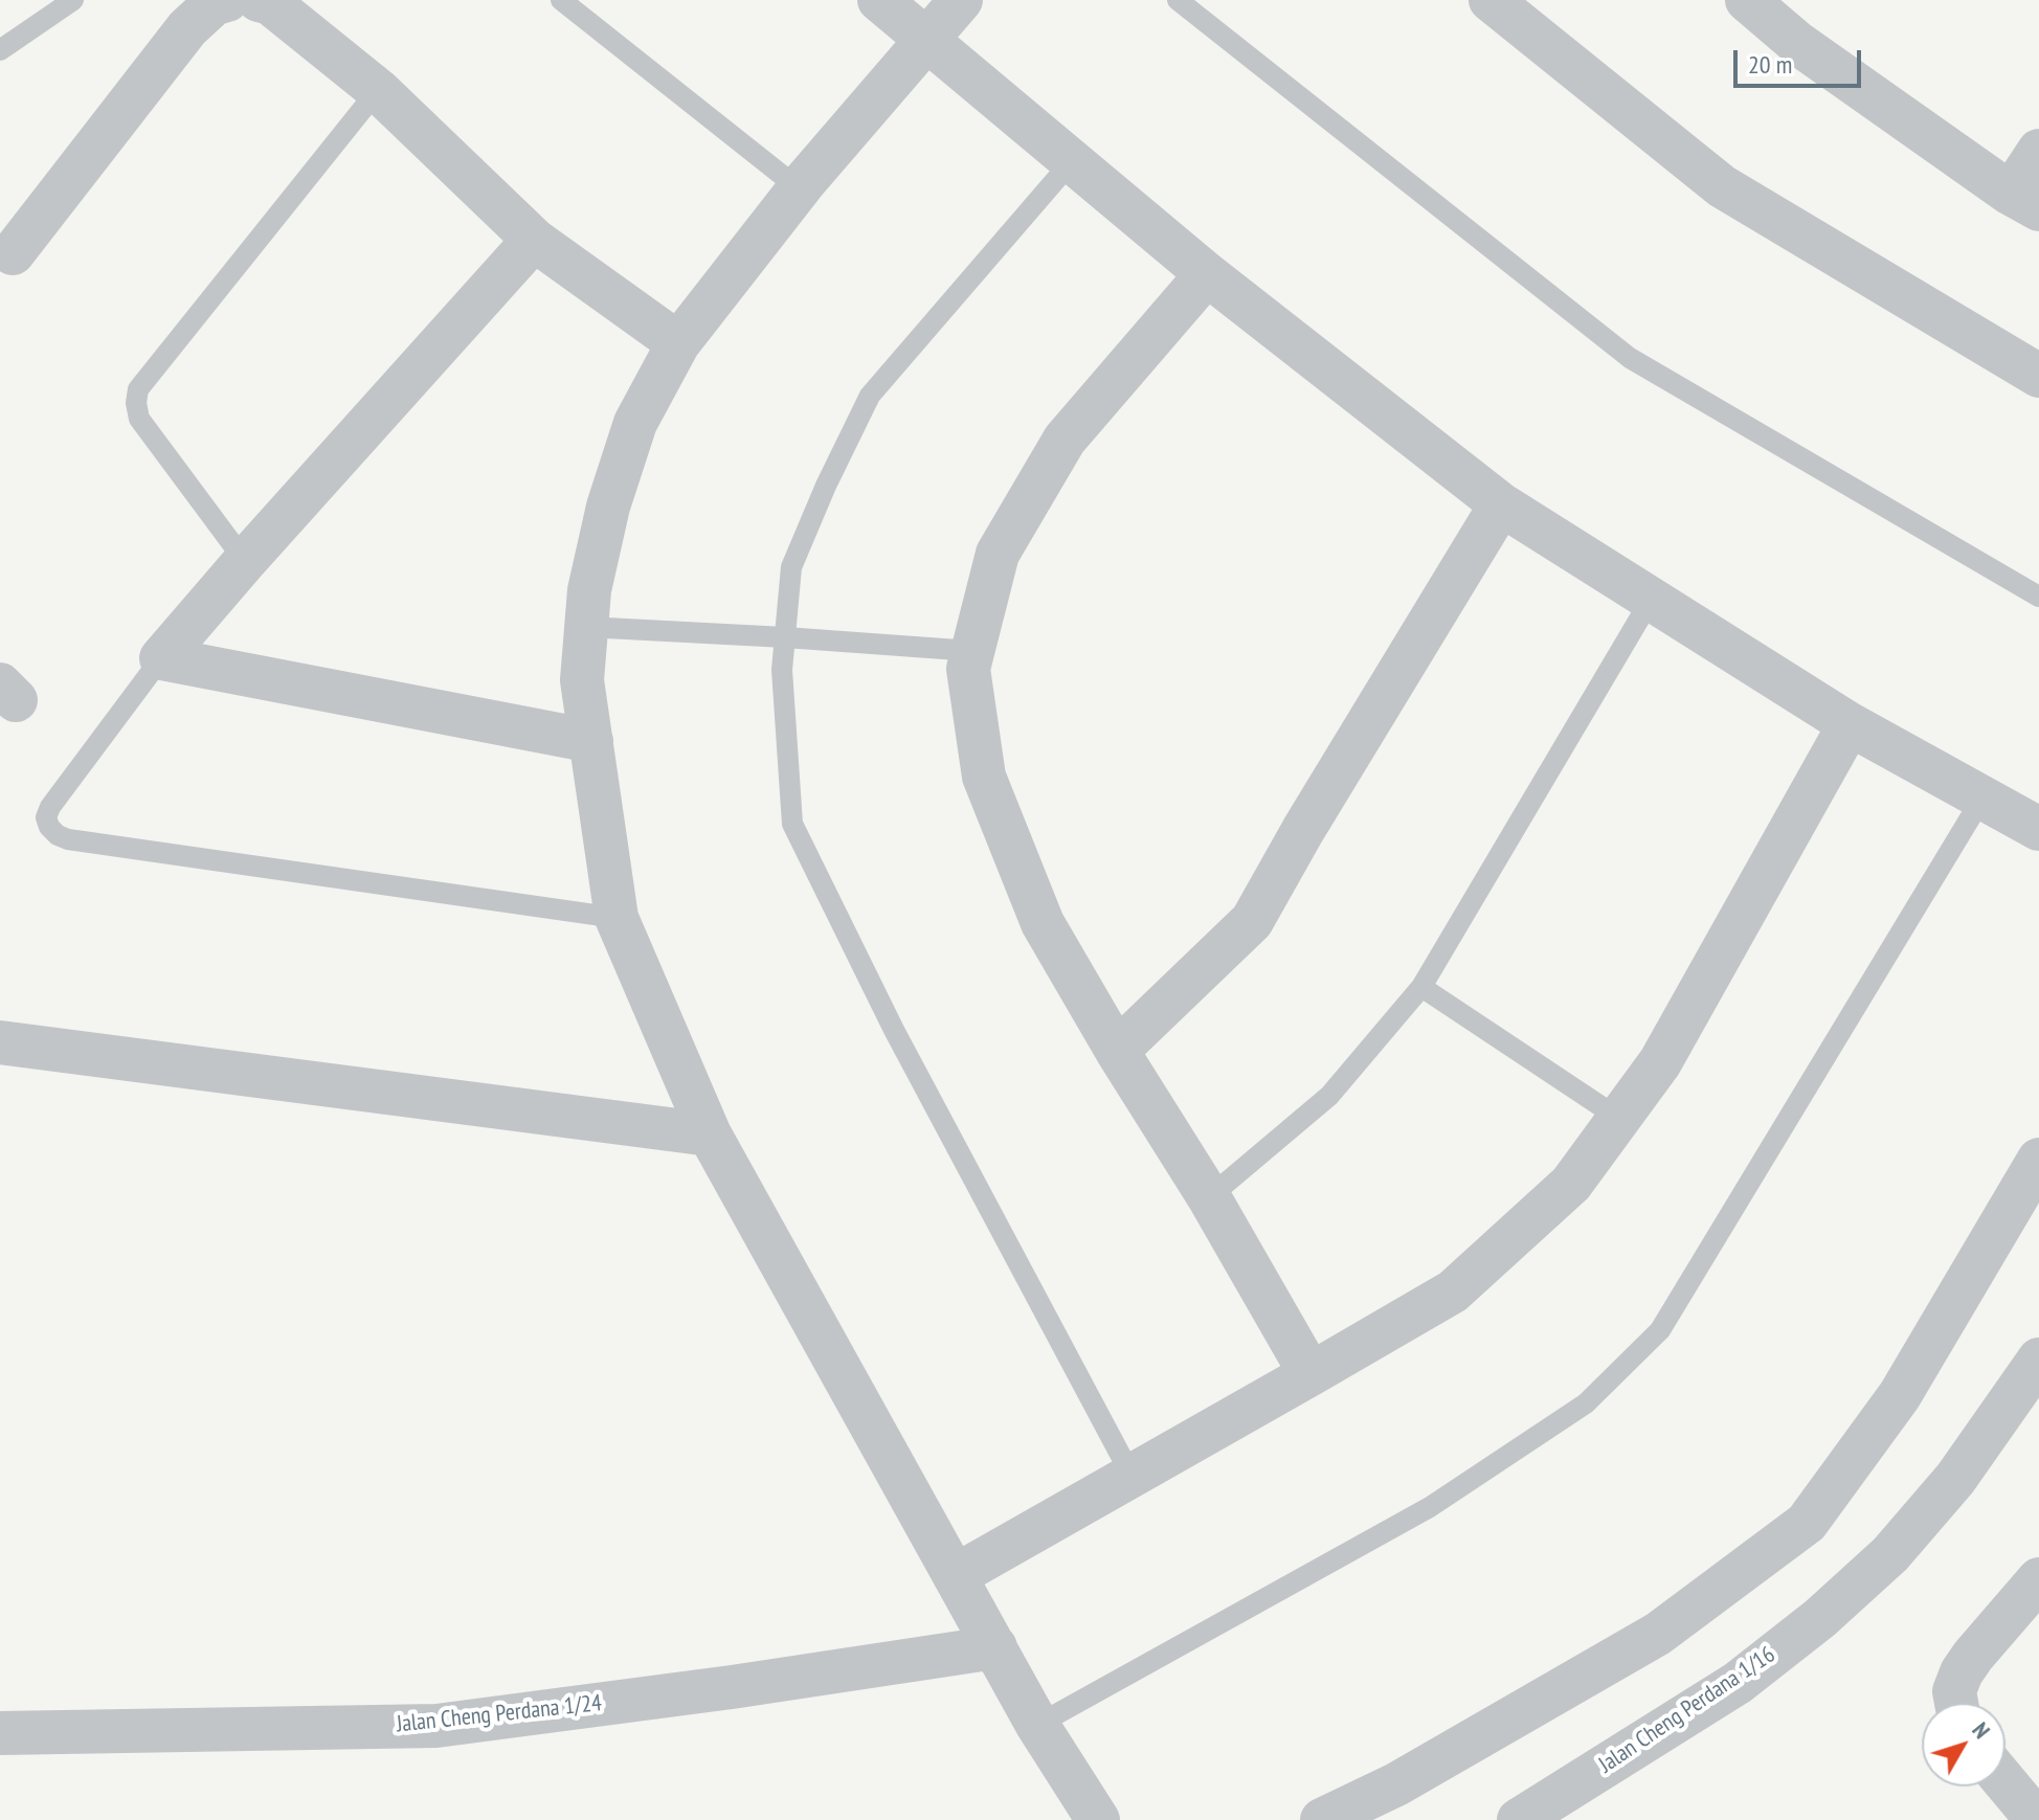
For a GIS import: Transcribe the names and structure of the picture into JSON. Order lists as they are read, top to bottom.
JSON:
{
  "streets": {
    "street": ["Jalan Cheng Perdana 1/16", "Jalan Cheng Perdana 1/24"]
  },
  "scale_bar": "20 m",
  "north": "top right"
}
